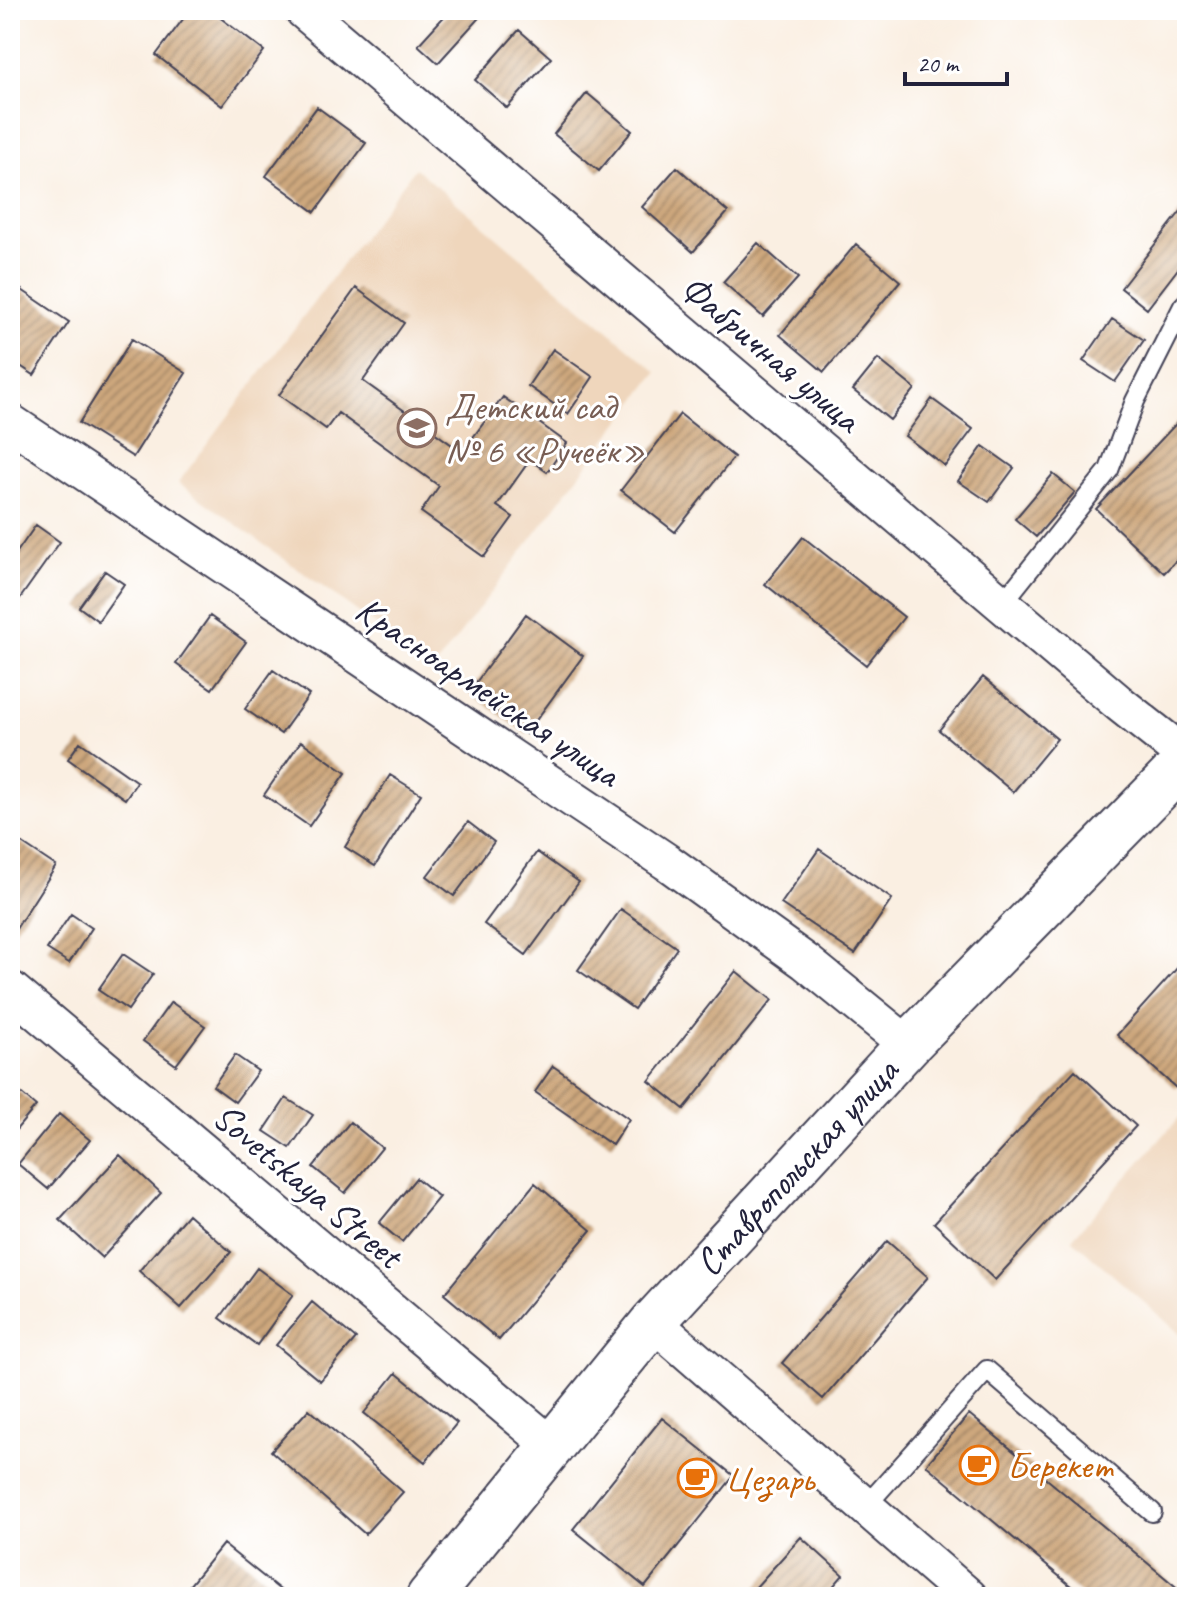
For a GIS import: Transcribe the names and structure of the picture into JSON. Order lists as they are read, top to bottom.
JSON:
{
  "streets": {
    "main road": ["Ставропольская улица"],
    "street": ["Фабричная улица", "Красноармейская улица", "Sovetskaya Street"]
  },
  "crossings": [
    ["Фабричная улица", "Ставропольская улица"],
    ["Красноармейская улица", "Ставропольская улица"],
    ["Ставропольская улица", "Sovetskaya Street"]
  ],
  "places": {
    "school or university": ["Детский сад № 6 «Ручеёк»"],
    "cafe": ["Берекет", "Цезарь"]
  },
  "scale_bar": "20 m"
}
